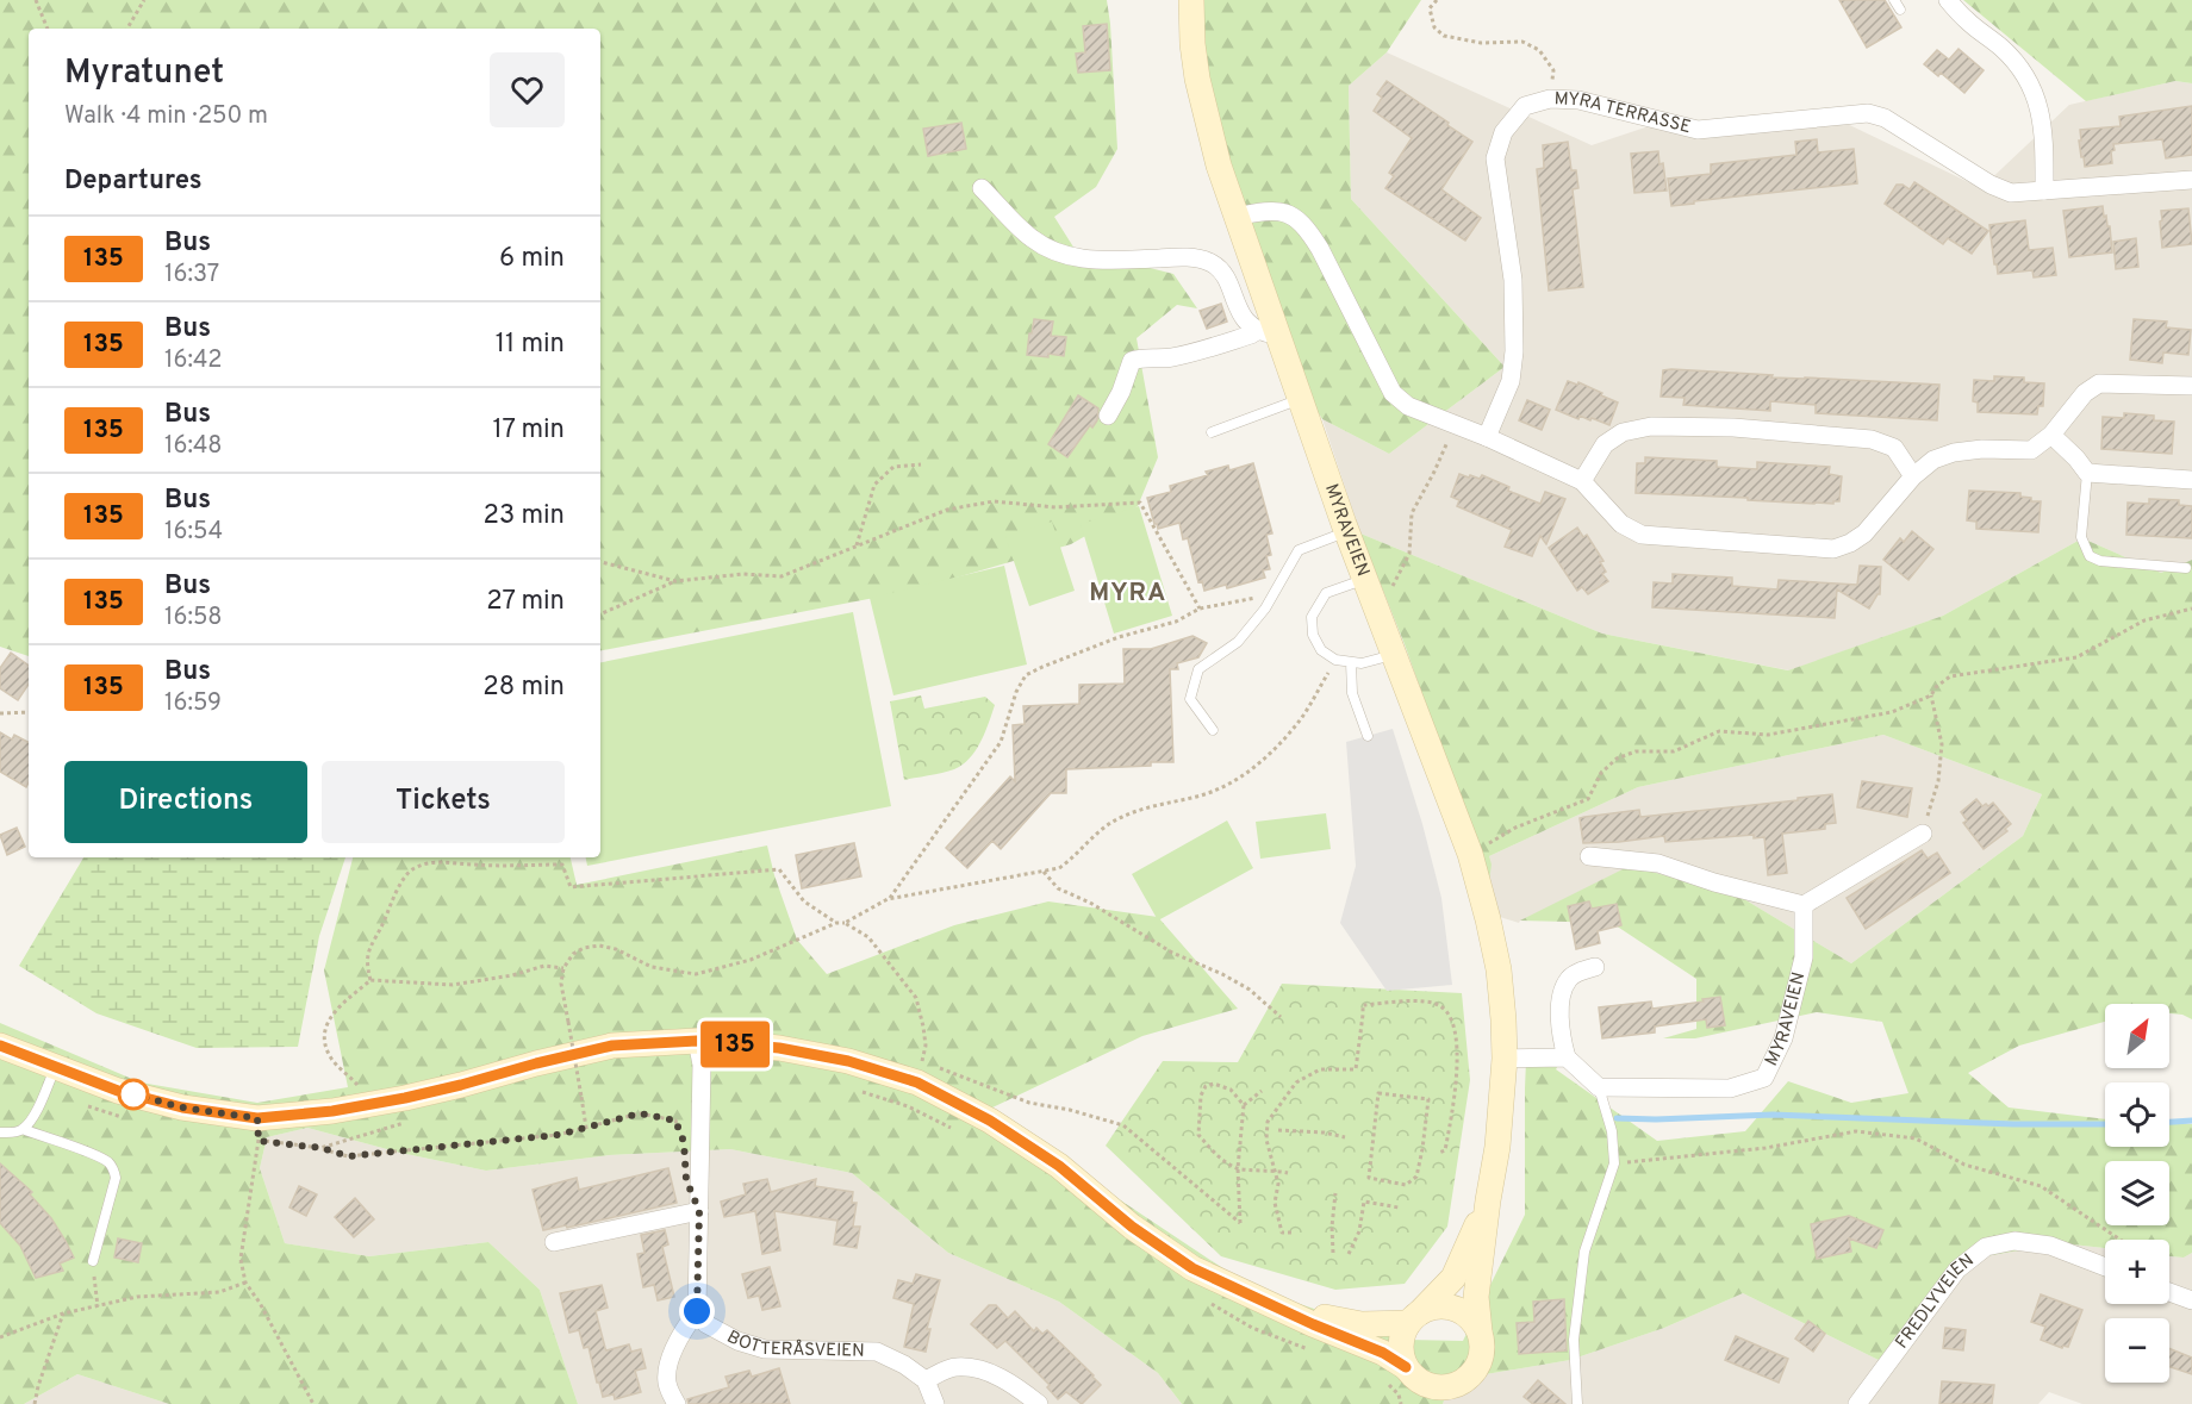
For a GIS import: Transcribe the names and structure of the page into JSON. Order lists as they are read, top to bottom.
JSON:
{
  "streets": {
    "main road": ["MYRAVEIEN"],
    "street": ["MYRA TERRASSE", "FREDLYVEIEN", "BOTTERÅSVEIEN"]
  },
  "districts": ["MYRA"],
  "lines": ["bus line 135"],
  "north": "top right",
  "page": {
    "on_map": "135",
    "heading": [
      ["Myratunet", "Walk · 4 min · 250 m"],
      "Departures"
    ],
    "list": [
      {
        "mark": "135",
        "name": "Bus",
        "note": "16:37",
        "value": "6 min"
      },
      {
        "mark": "135",
        "name": "Bus",
        "note": "16:42",
        "value": "11 min"
      },
      {
        "mark": "135",
        "name": "Bus",
        "note": "16:48",
        "value": "17 min"
      },
      {
        "mark": "135",
        "name": "Bus",
        "note": "16:54",
        "value": "23 min"
      },
      {
        "mark": "135",
        "name": "Bus",
        "note": "16:58",
        "value": "27 min"
      },
      {
        "mark": "135",
        "name": "Bus",
        "note": "16:59",
        "value": "28 min"
      }
    ],
    "buttons": ["Directions", "Tickets"],
    "map_buttons": ["+", "−"]
  }
}
